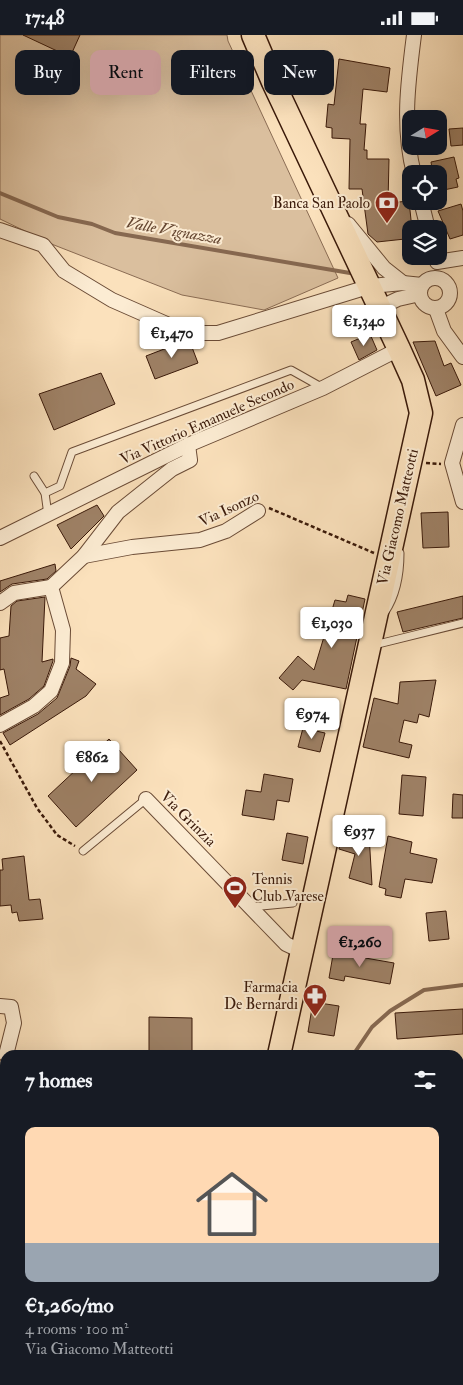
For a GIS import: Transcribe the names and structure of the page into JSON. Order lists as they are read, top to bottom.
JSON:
{
  "streets": {
    "main road": ["Via Giacomo Matteotti"],
    "street": ["Via Vittorio Emanuele Secondo", "Via Isonzo", "Via Grinzia"]
  },
  "crossings": [
    ["Via Vittorio Emanuele Secondo", "Via Giacomo Matteotti"],
    ["Via Giacomo Matteotti", "Via Grinzia"]
  ],
  "water": ["Valle Vignazza"],
  "places": {
    "bank": ["Banca San Paolo"],
    "sports": ["Tennis Club Varese"],
    "pharmacy": ["Farmacia De Bernardi"]
  },
  "north": "right",
  "page": {
    "status": "17:48",
    "chip": [
      "Buy",
      "Rent",
      "Filters",
      "New"
    ],
    "price": [
      "€1,340",
      "€1,470",
      "€1,030",
      "€974",
      "€862",
      "€937",
      "€1,260"
    ],
    "heading": "7 homes",
    "list": [
      {
        "name": "€1,260/mo",
        "note": "4 rooms · 100 m² · Via Giacomo Matteotti"
      }
    ]
  }
}
